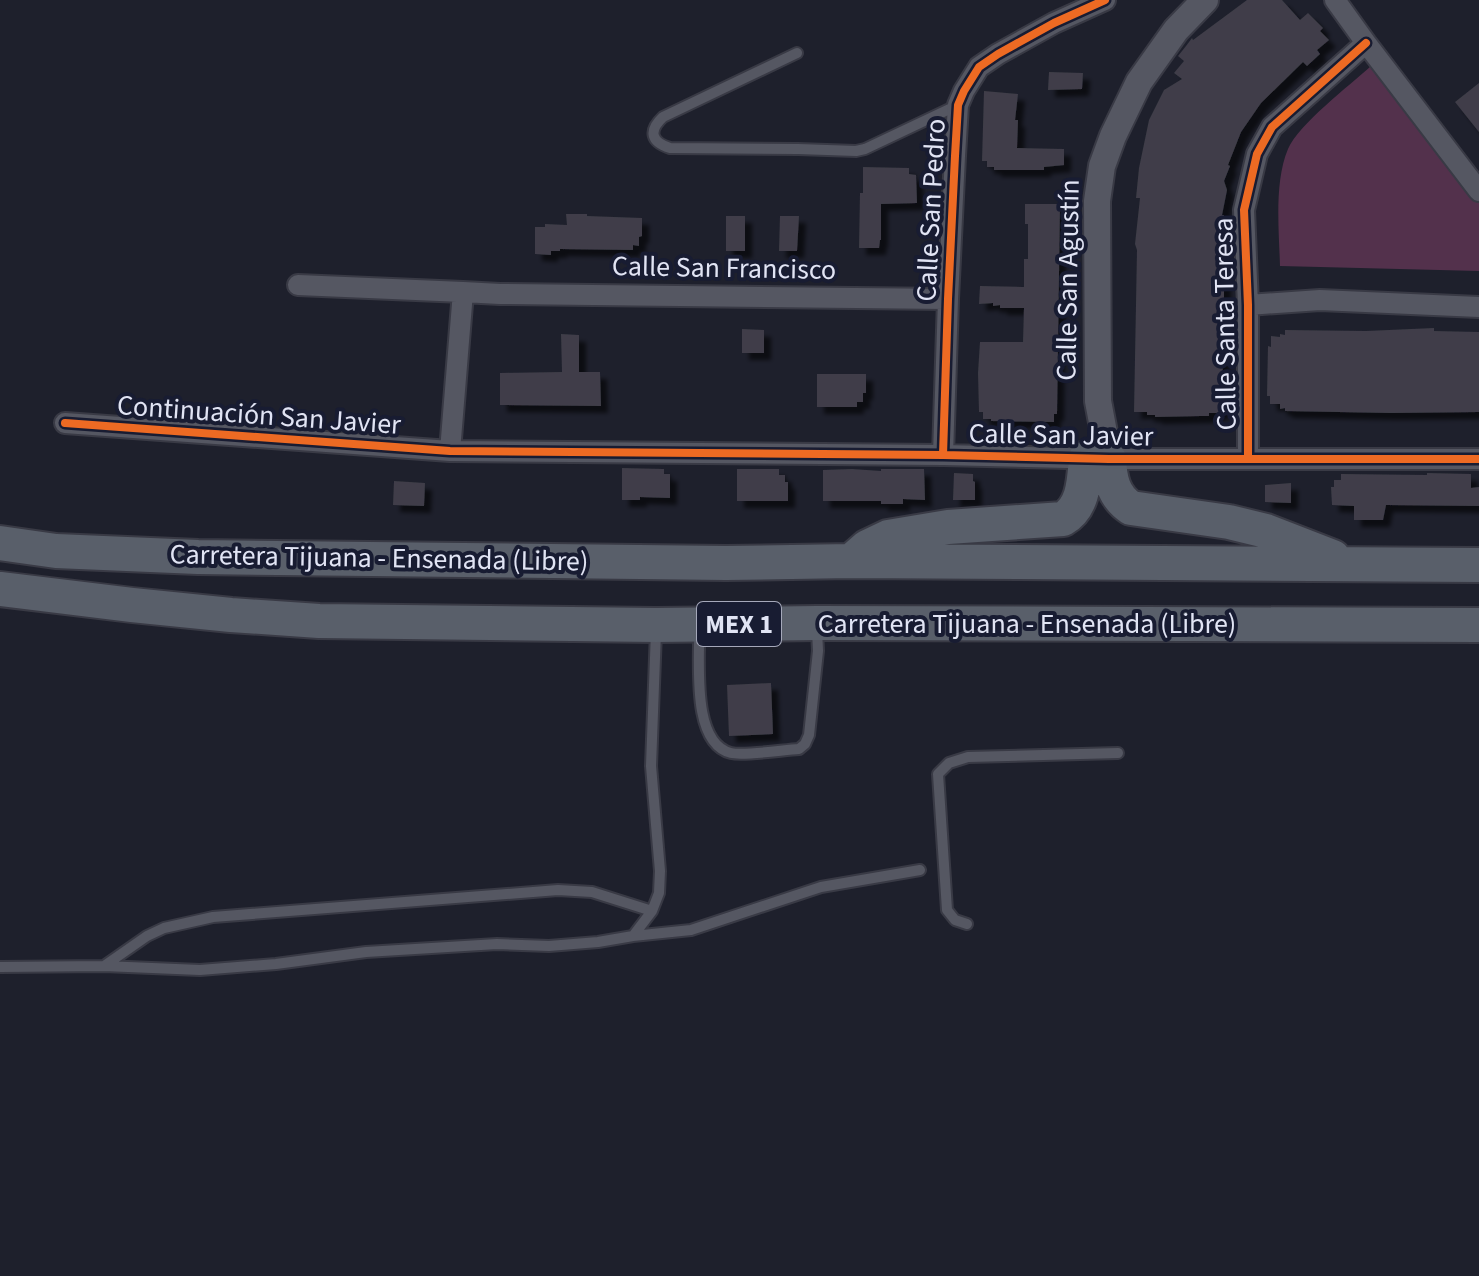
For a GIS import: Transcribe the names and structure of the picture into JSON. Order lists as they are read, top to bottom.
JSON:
{
  "streets": {
    "highway": ["Carretera Tijuana - Ensenada (Libre)", "MEX 1"],
    "street": [
      "Calle San Pedro",
      "Calle San Francisco",
      "Calle San Agustín",
      "Calle Santa Teresa",
      "Continuación San Javier",
      "Calle San Javier"
    ]
  },
  "crossings": [
    ["Calle San Pedro", "Calle San Francisco"],
    ["Calle San Pedro", "Calle San Javier"],
    ["Calle San Agustín", "Calle San Javier"],
    ["Calle Santa Teresa", "Calle San Javier"],
    ["Continuación San Javier", "Calle San Javier"]
  ]
}
